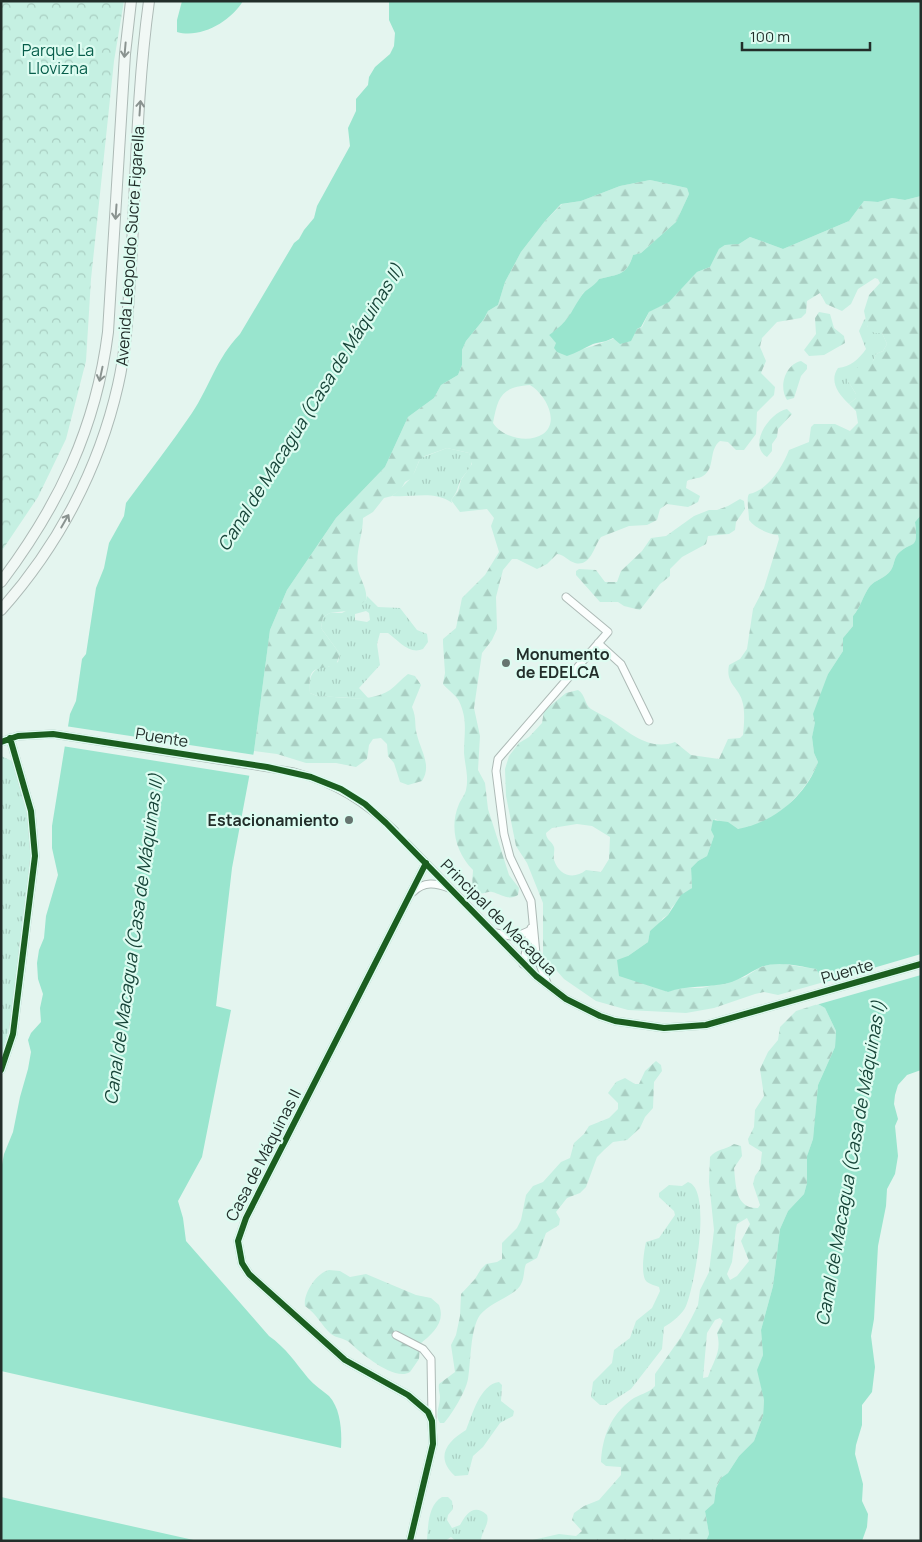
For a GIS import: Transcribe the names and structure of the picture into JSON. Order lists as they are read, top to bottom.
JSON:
{
  "streets": {
    "main road": ["Avenida Leopoldo Sucre Figarella"],
    "street": ["Puente", "Principal de Macagua", "Casa de Máquinas II"]
  },
  "crossings": [
    ["Puente", "Principal de Macagua"],
    ["Principal de Macagua", "Casa de Máquinas II"]
  ],
  "water": ["Canal de Macagua (Casa de Máquinas II)", "Canal de Macagua (Casa de Máquinas I)"],
  "parks": ["Parque La Llovizna"],
  "places": ["Monumento de EDELCA", "Estacionamiento"],
  "scale_bar": "100 m"
}
